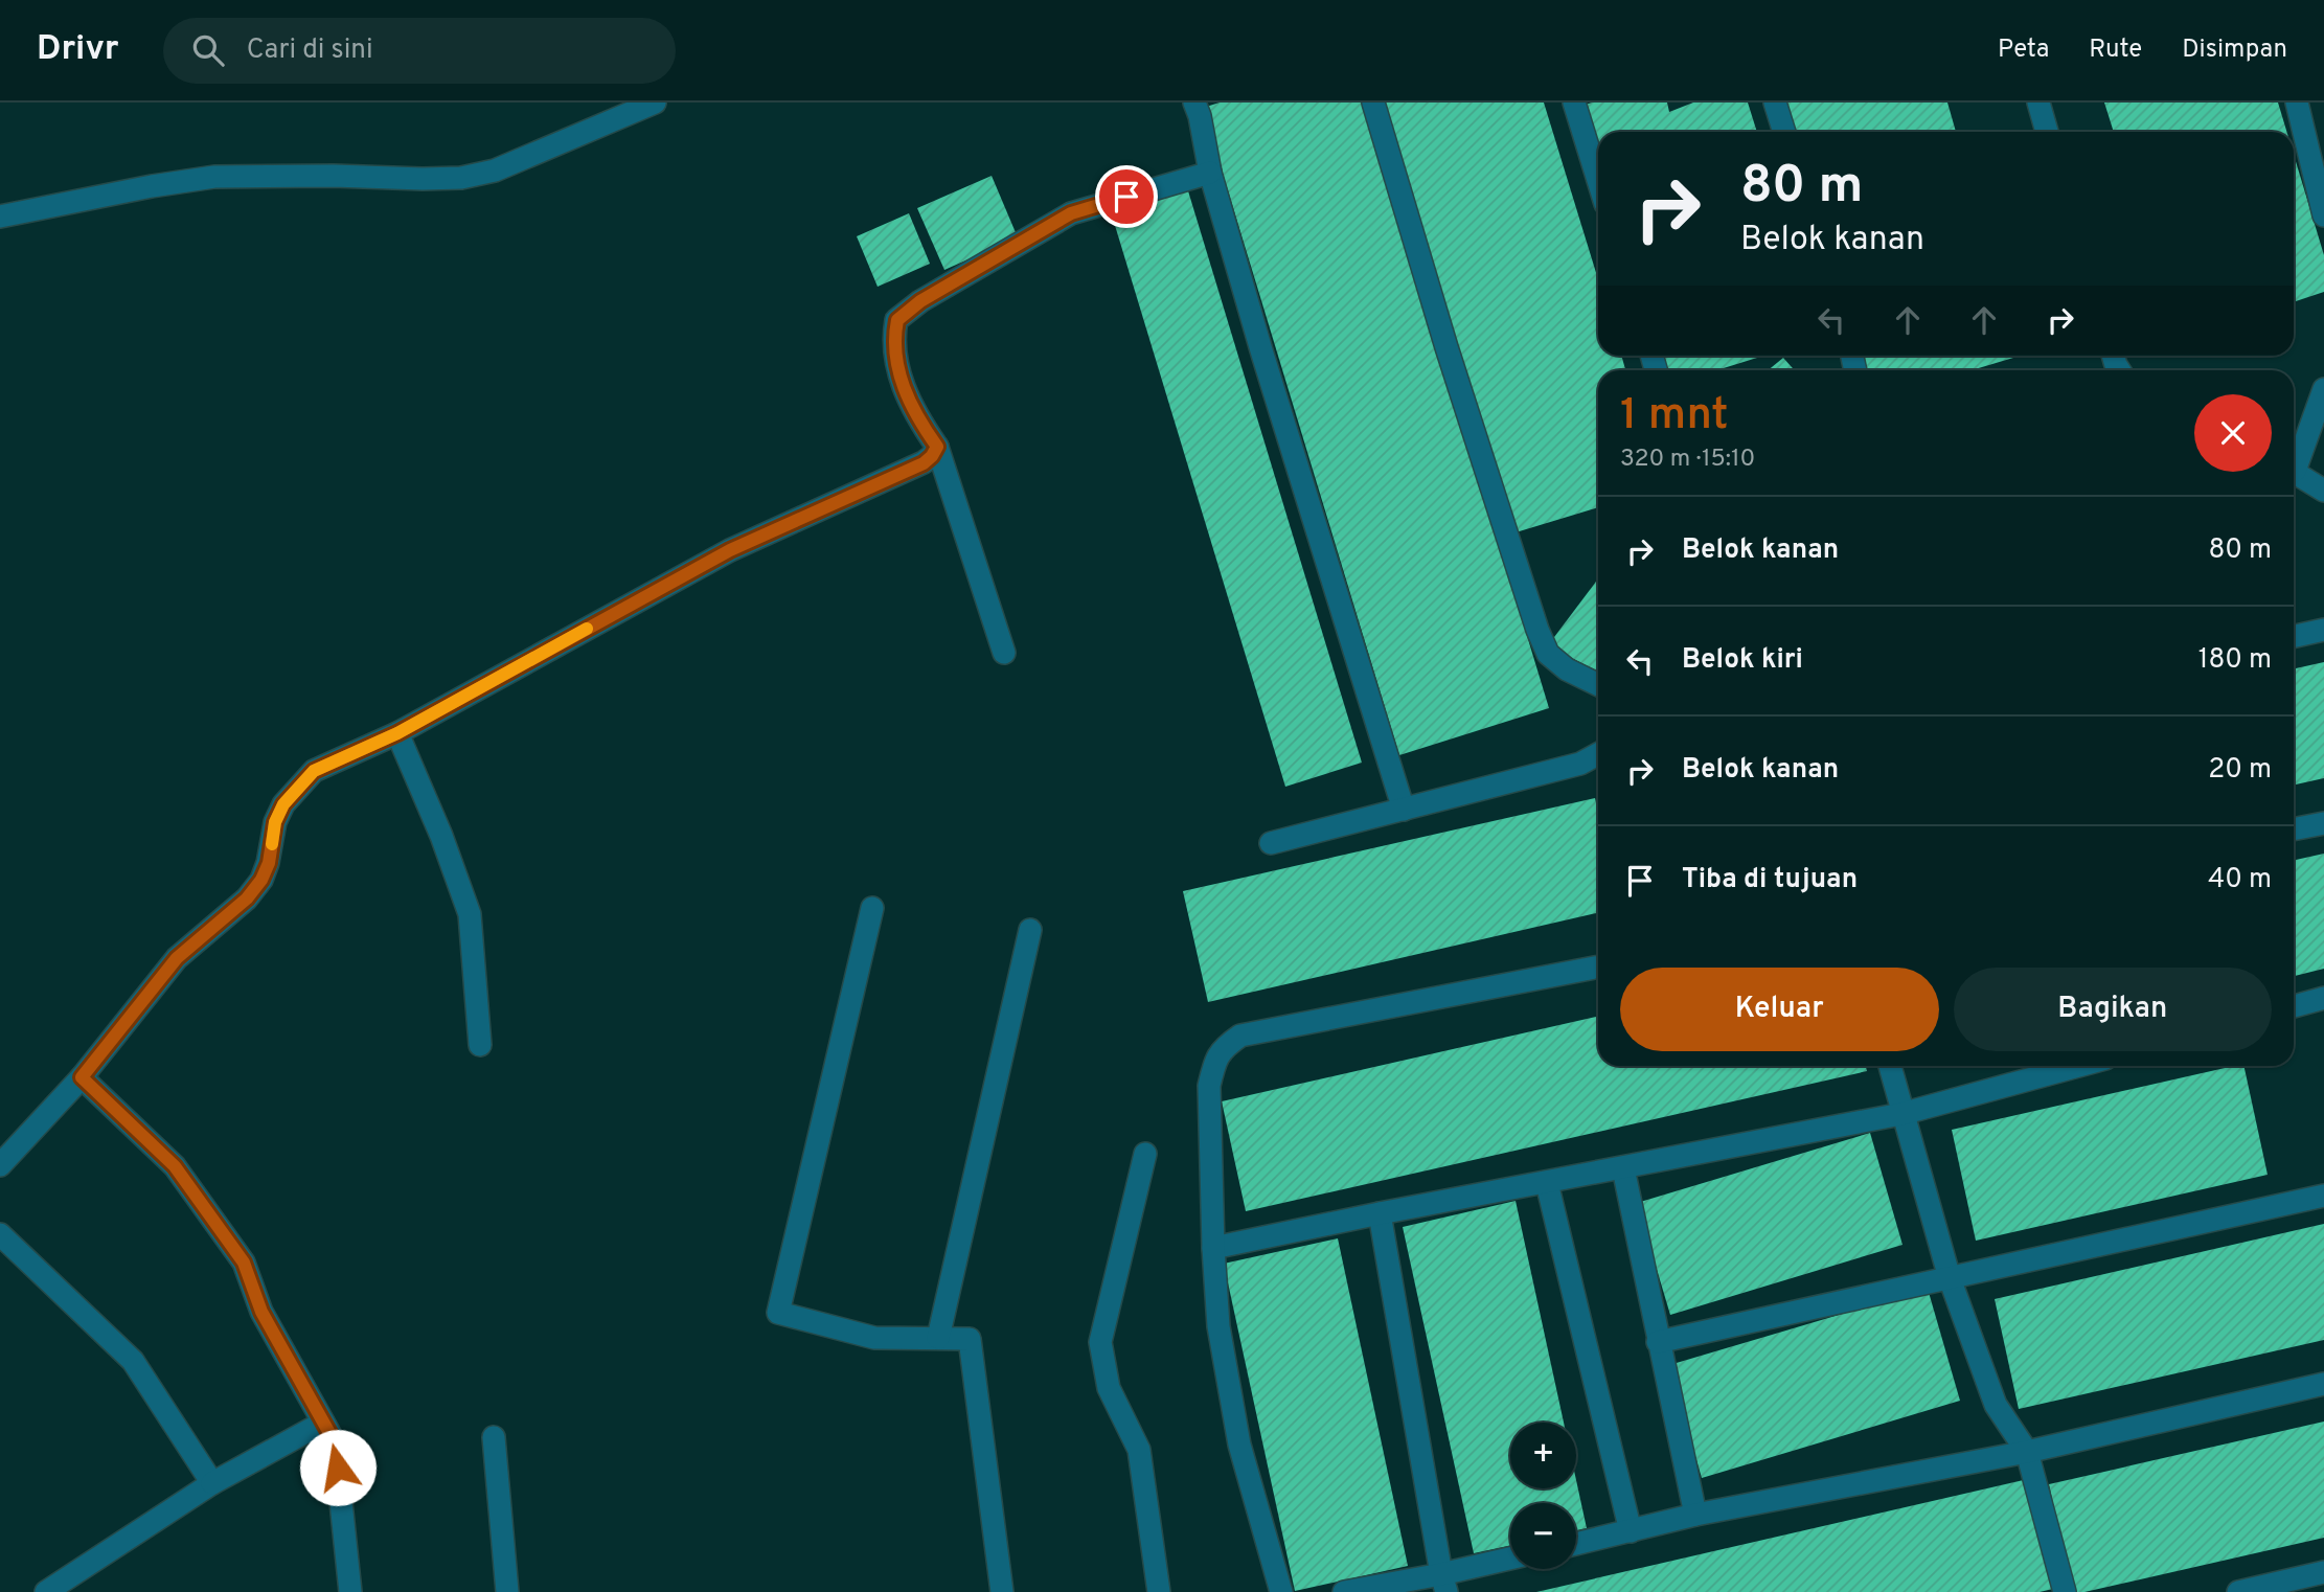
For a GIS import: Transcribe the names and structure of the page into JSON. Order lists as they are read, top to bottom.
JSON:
{
  "page": {
    "header": "Drivr",
    "search": "Cari di sini",
    "nav": ["Peta", "Rute", "Disimpan"],
    "turn": ["80 m", "Belok kanan"],
    "heading": ["1 mnt", "320 m · 15:10"],
    "list": [
      {
        "name": "Belok kanan",
        "value": "80 m"
      },
      {
        "name": "Belok kiri",
        "value": "180 m"
      },
      {
        "name": "Belok kanan",
        "value": "20 m"
      },
      {
        "name": "Tiba di tujuan",
        "value": "40 m"
      }
    ],
    "buttons": ["Keluar", "Bagikan"],
    "map_buttons": ["+", "−"]
  }
}
